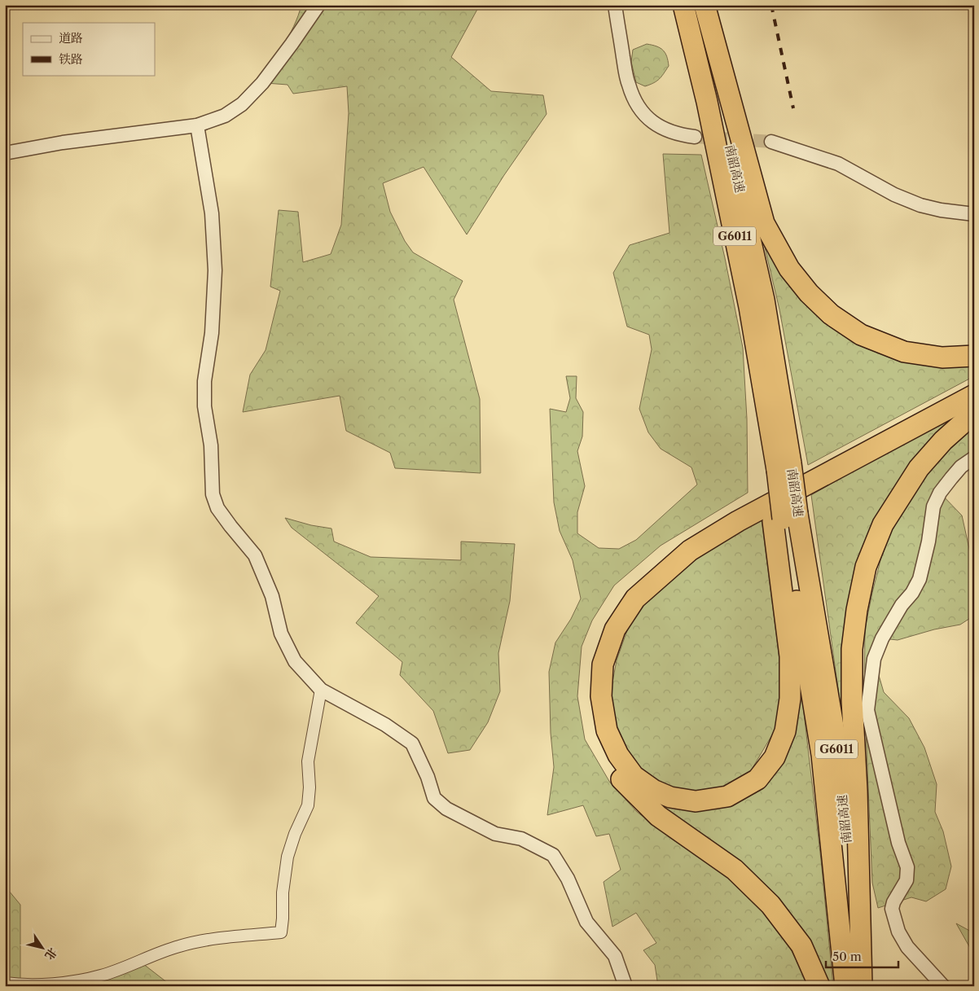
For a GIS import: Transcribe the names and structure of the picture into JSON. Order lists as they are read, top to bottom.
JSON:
{
  "streets": {
    "highway": ["南韶高速", "G6011"]
  },
  "legend": ["道路", "铁路"],
  "scale_bar": "50 m",
  "north": "bottom right"
}
